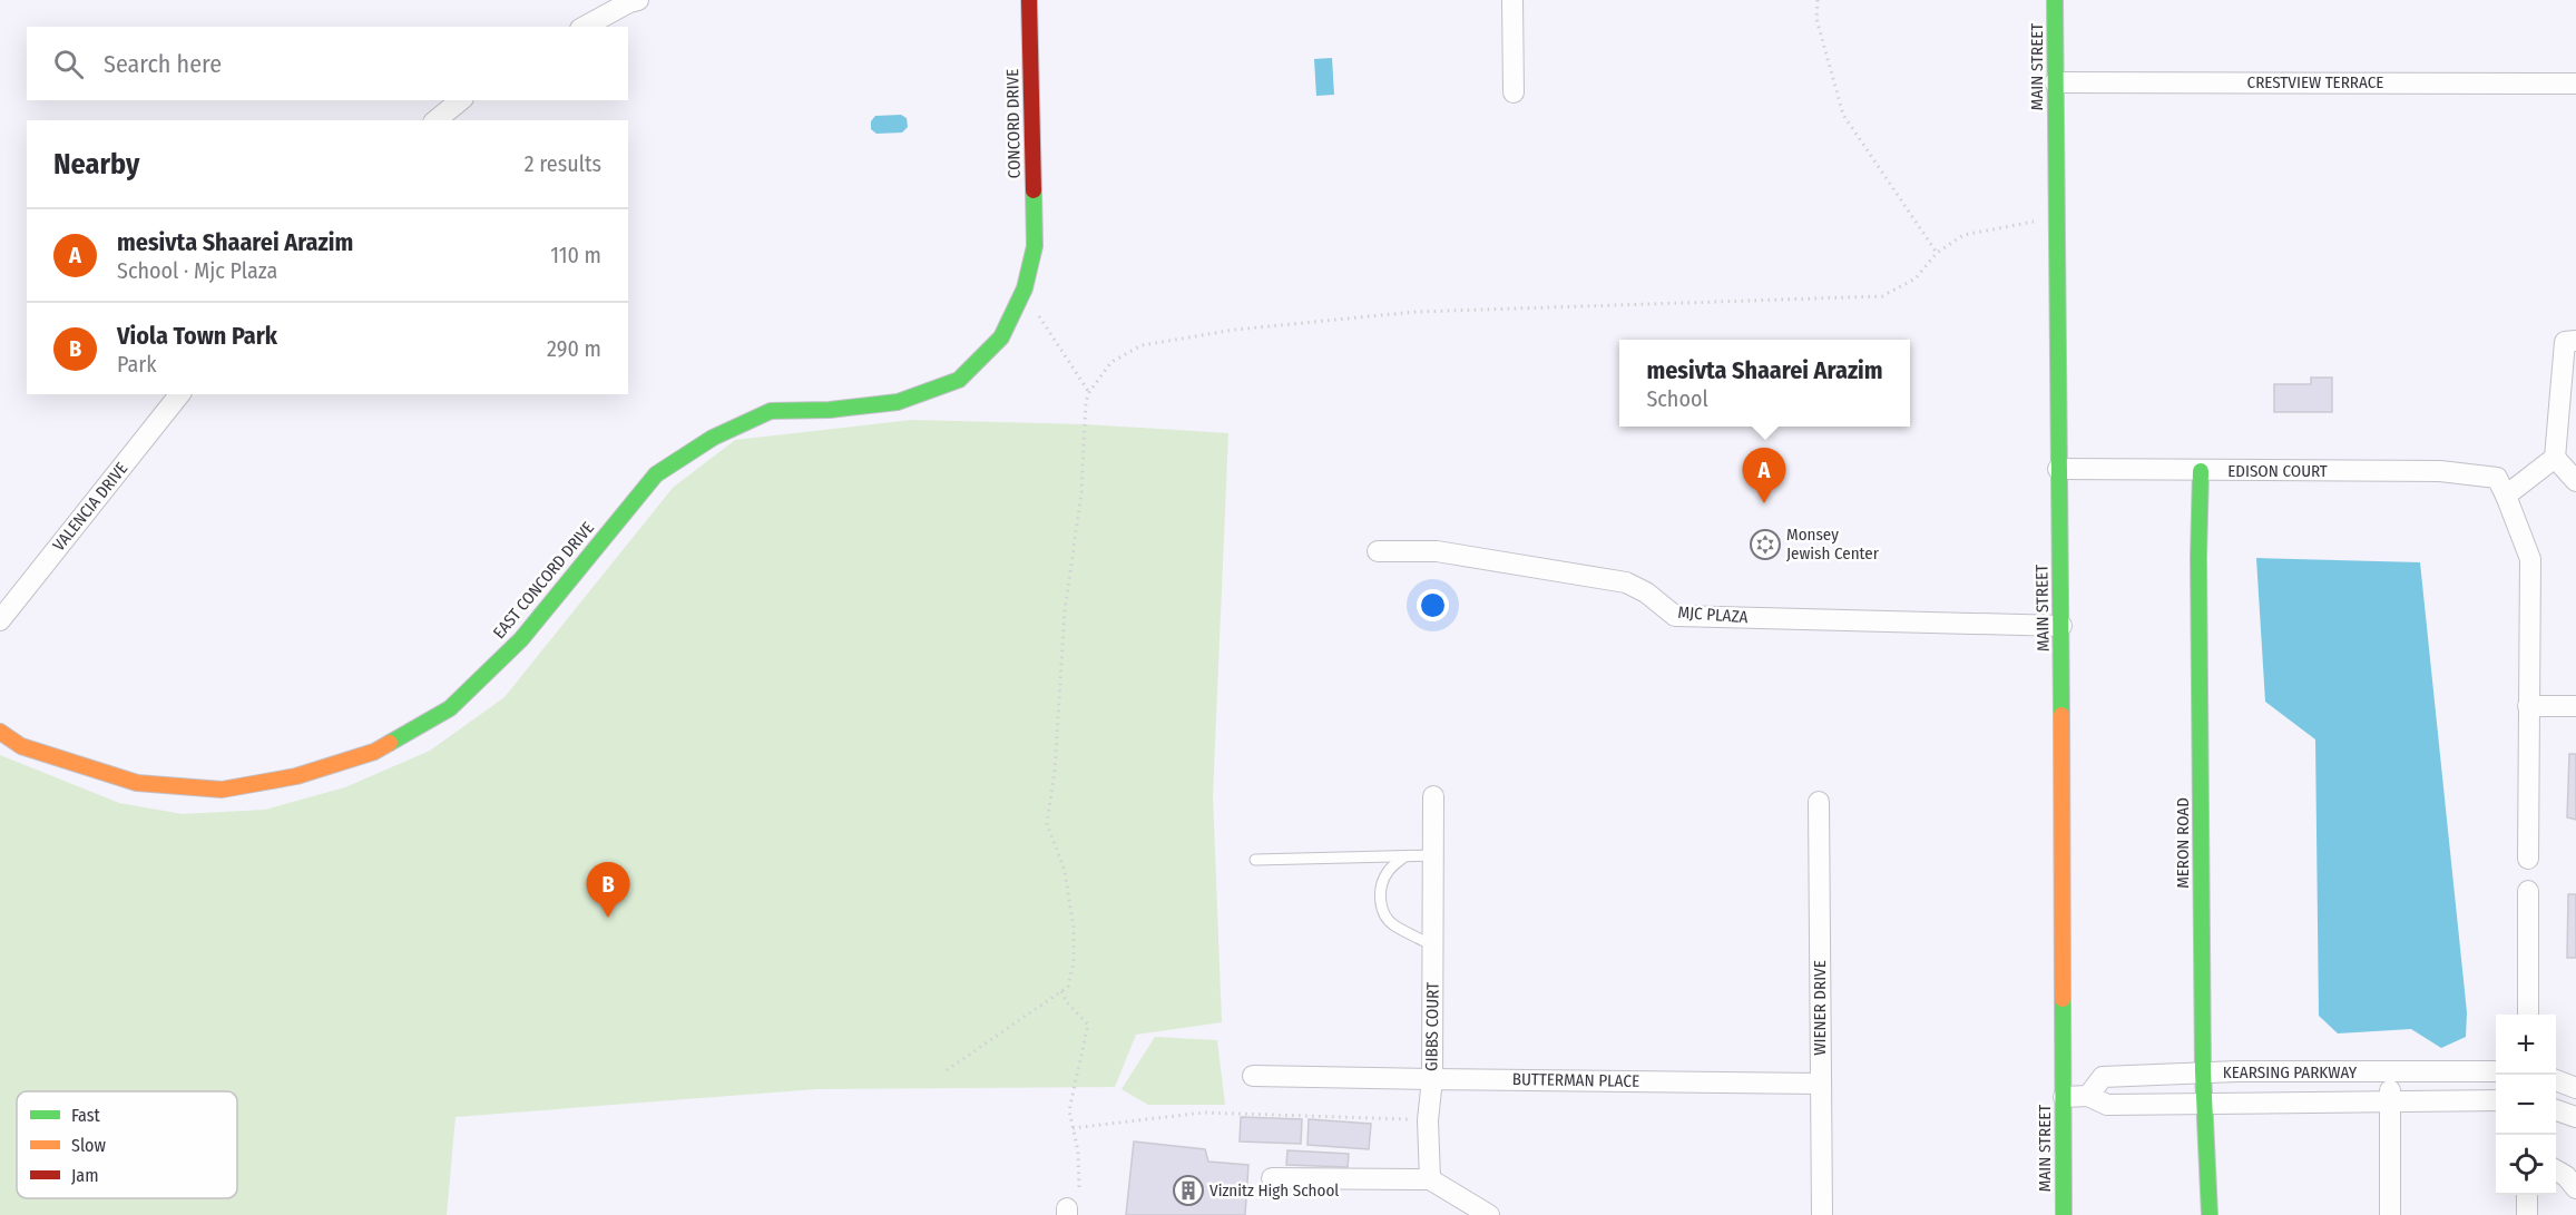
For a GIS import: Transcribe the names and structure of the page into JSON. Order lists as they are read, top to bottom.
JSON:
{
  "streets": {
    "street": [
      "MAIN STREET",
      "CRESTVIEW TERRACE",
      "CONCORD DRIVE",
      "EDISON COURT",
      "VALENCIA DRIVE",
      "EAST CONCORD DRIVE",
      "MJC PLAZA",
      "MERON ROAD",
      "WIENER DRIVE",
      "GIBBS COURT",
      "KEARSING PARKWAY",
      "BUTTERMAN PLACE"
    ]
  },
  "crossings": [
    ["MAIN STREET", "CRESTVIEW TERRACE"],
    ["MAIN STREET", "EDISON COURT"],
    ["MAIN STREET", "MJC PLAZA"],
    ["MAIN STREET", "KEARSING PARKWAY"],
    ["CONCORD DRIVE", "EAST CONCORD DRIVE"],
    ["EDISON COURT", "MERON ROAD"],
    ["MERON ROAD", "KEARSING PARKWAY"],
    ["WIENER DRIVE", "BUTTERMAN PLACE"],
    ["GIBBS COURT", "BUTTERMAN PLACE"]
  ],
  "places": {
    "synagogue": ["Monsey Jewish Center"],
    "building": ["Viznitz High School"]
  },
  "legend": ["Fast", "Slow", "Jam"],
  "page": {
    "search": "Search here",
    "heading": ["Nearby", "2 results"],
    "list": [
      {
        "mark": "A",
        "name": "mesivta Shaarei Arazim",
        "note": "School · Mjc Plaza",
        "value": "110 m"
      },
      {
        "mark": "B",
        "name": "Viola Town Park",
        "note": "Park",
        "value": "290 m"
      }
    ],
    "popup": ["mesivta Shaarei Arazim", "School"],
    "pins": ["A", "B"],
    "map_buttons": ["+", "−"]
  }
}
